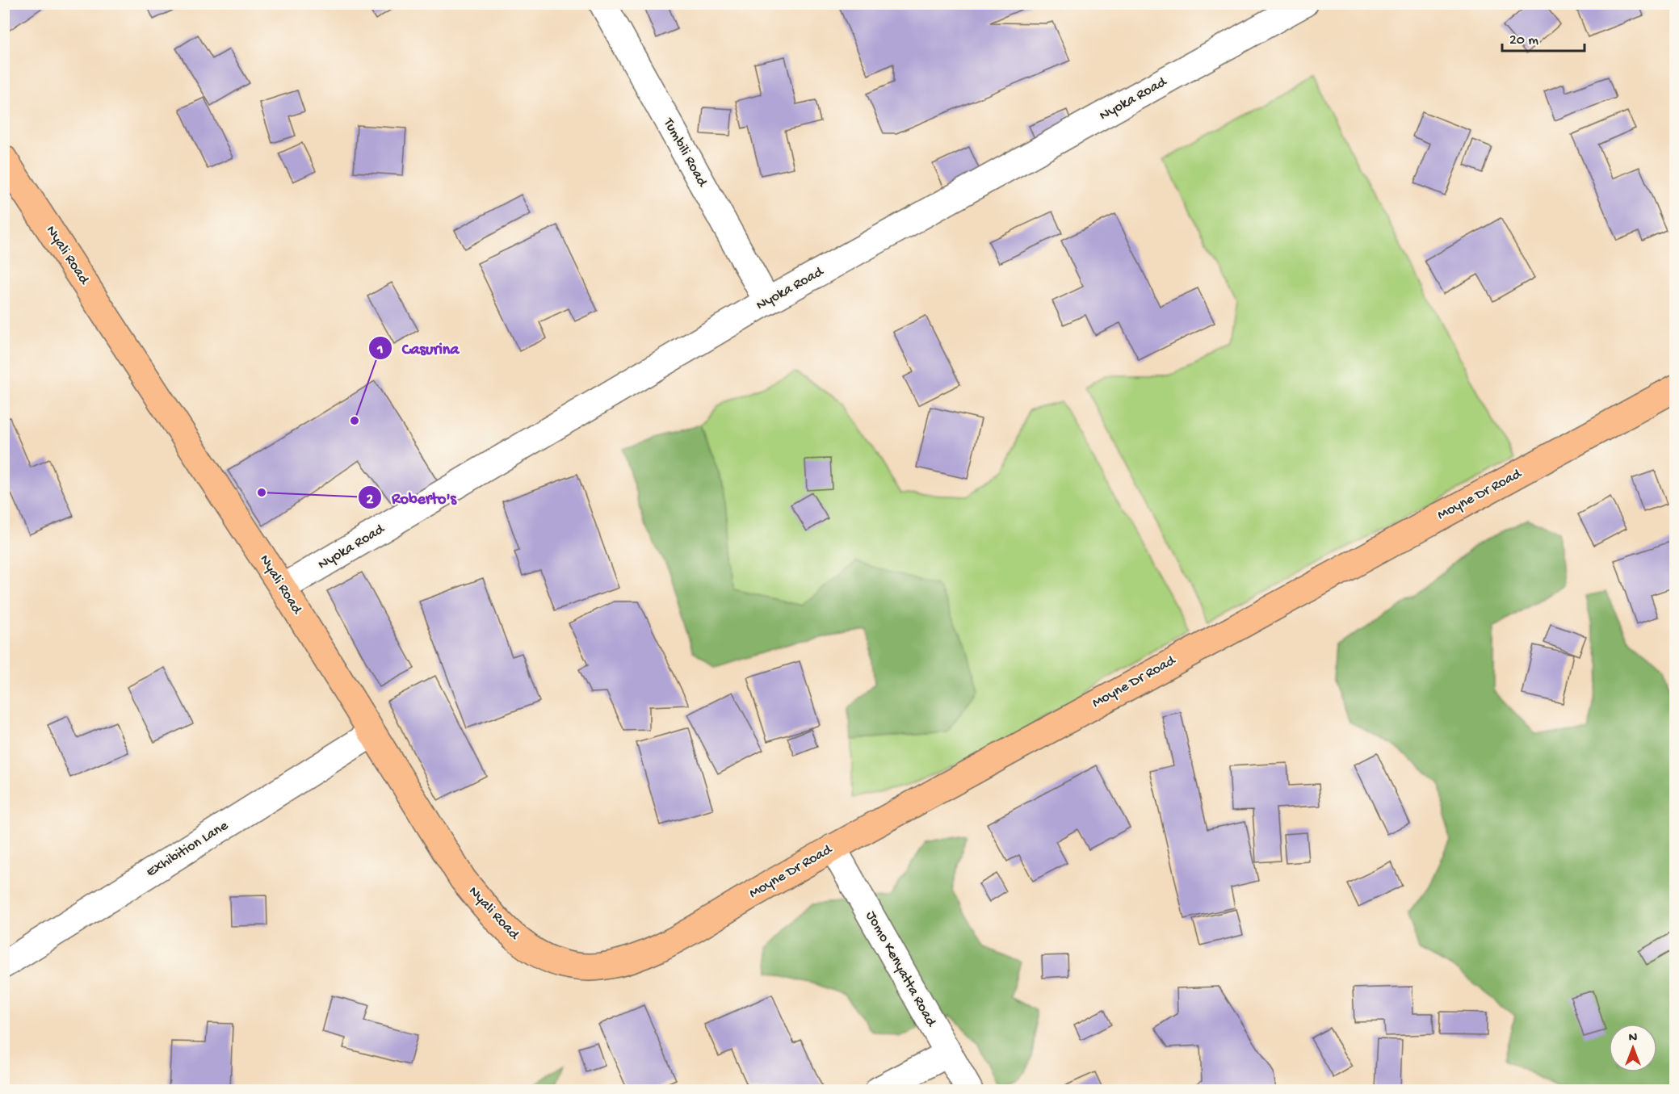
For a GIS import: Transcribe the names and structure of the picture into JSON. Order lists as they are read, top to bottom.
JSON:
{
  "streets": {
    "main road": ["Nyali Road", "Moyne Dr Road"],
    "street": [
      "Nyoka Road",
      "Tumbili Road",
      "Exhibition Lane",
      "Jomo Kenyatta Road"
    ]
  },
  "crossings": [
    ["Nyoka Road", "Tumbili Road"],
    ["Nyoka Road", "Nyali Road"],
    ["Nyali Road", "Moyne Dr Road"],
    ["Nyali Road", "Exhibition Lane"],
    ["Moyne Dr Road", "Jomo Kenyatta Road"]
  ],
  "places": ["Casurina", "Roberto's"],
  "scale_bar": "20 m",
  "north": "top"
}
